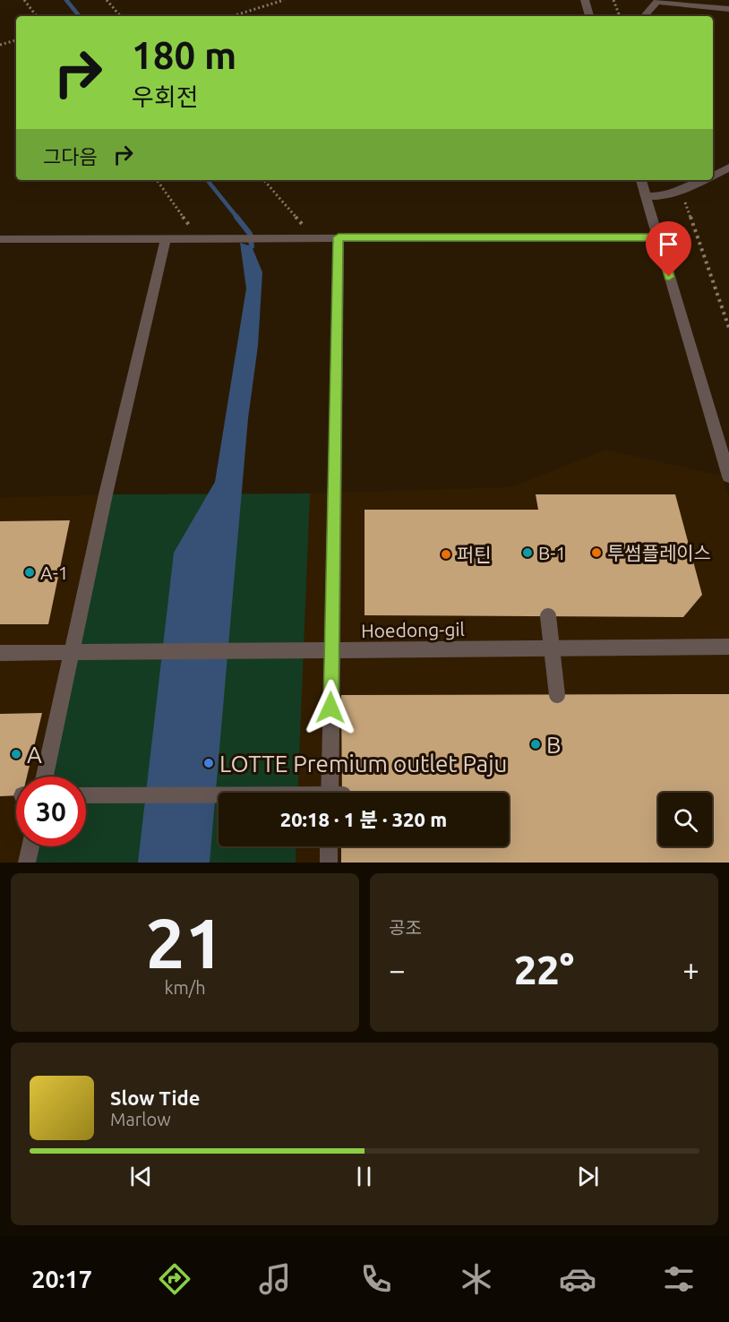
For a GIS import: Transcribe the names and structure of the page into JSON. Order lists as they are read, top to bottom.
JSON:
{
  "streets": {
    "street": ["Hoedong-gil"]
  },
  "places": [
    "B-1",
    "투썸플레이스",
    "퍼틴",
    "A-1",
    "B",
    "A",
    "LOTTE Premium outlet Paju"
  ],
  "page": {
    "turn": ["180 m", "우회전"],
    "then": "그다음",
    "limit": "30",
    "trip": "20:18 · 1 분 · 320 m",
    "tile": [
      ["21", "km/h"],
      "공조"
    ],
    "heat": ["−", "22°", "+"],
    "song": ["Slow Tide", "Marlow"],
    "tabs": "20:17"
  }
}
